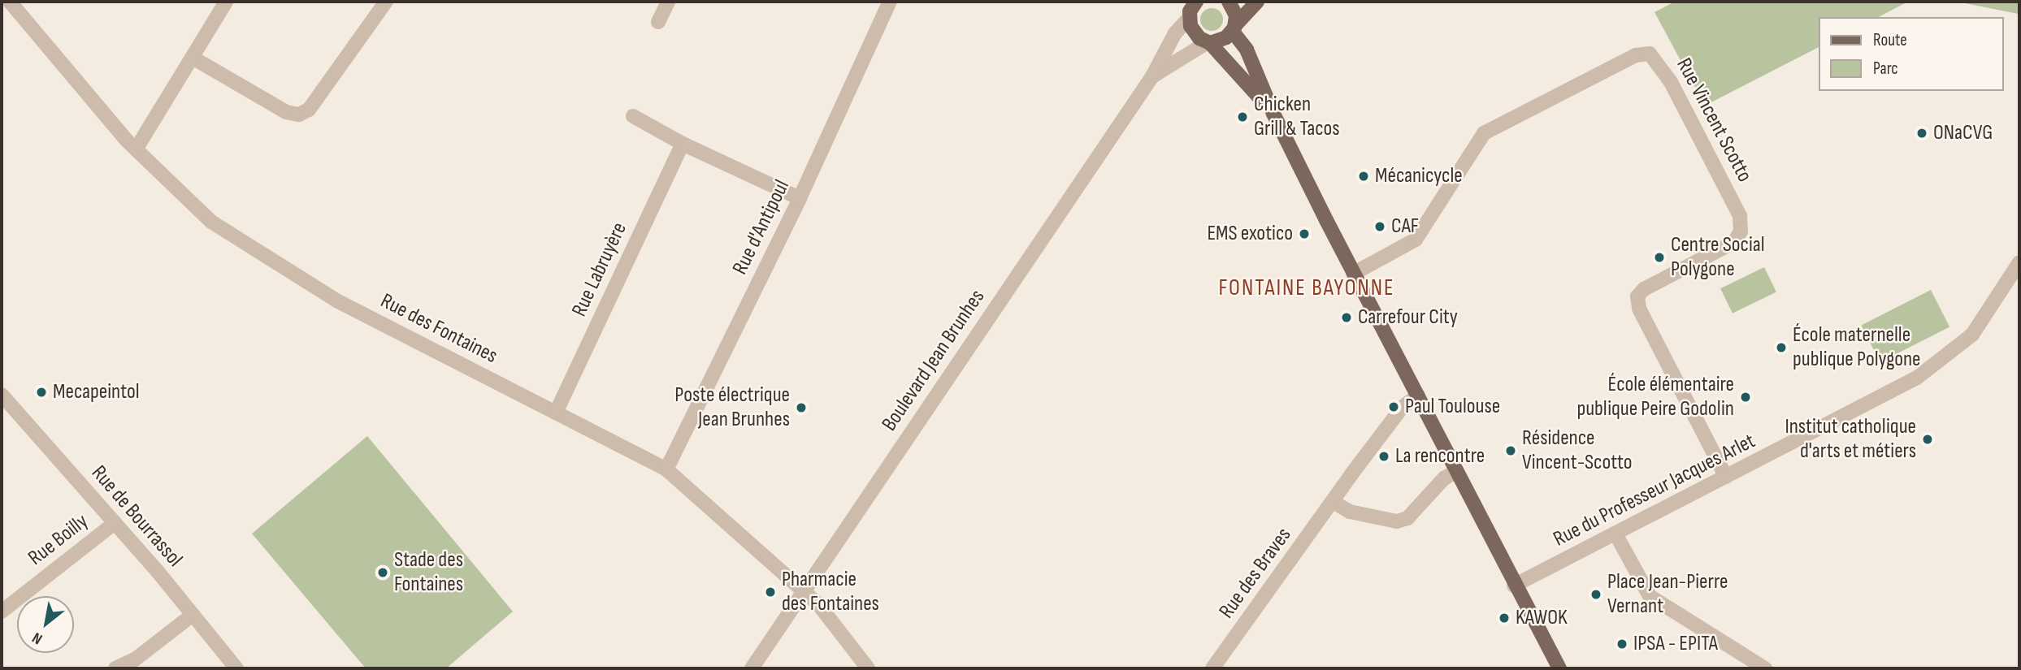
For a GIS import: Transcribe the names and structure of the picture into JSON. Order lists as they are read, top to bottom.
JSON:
{
  "streets": {
    "street": [
      "Rue Vincent Scotto",
      "Rue d'Antipoul",
      "Rue Labruyère",
      "Rue des Fontaines",
      "Boulevard Jean Brunhes",
      "Rue du Professeur Jacques Arlet",
      "Rue de Bourrassol",
      "Rue Boilly",
      "Rue des Braves"
    ]
  },
  "crossings": [
    ["Rue Vincent Scotto", "Rue du Professeur Jacques Arlet"],
    ["Rue d'Antipoul", "Rue des Fontaines"],
    ["Rue Labruyère", "Rue des Fontaines"],
    ["Rue des Fontaines", "Boulevard Jean Brunhes"],
    ["Rue de Bourrassol", "Rue Boilly"]
  ],
  "districts": ["FONTAINE BAYONNE"],
  "places": [
    "Chicken Grill & Tacos",
    "ONaCVG",
    "Mécanicycle",
    "CAF",
    "EMS exotico",
    "Centre Social Polygone",
    "Carrefour City",
    "École maternelle publique Polygone",
    "Mecapeintol",
    "École élémentaire publique Peire Godolin",
    "Paul Toulouse",
    "Poste électrique Jean Brunhes",
    "Institut catholique d'arts et métiers",
    "Résidence Vincent-Scotto",
    "La rencontre",
    "Stade des Fontaines",
    "Pharmacie des Fontaines",
    "Place Jean-Pierre Vernant",
    "KAWOK",
    "IPSA - EPITA"
  ],
  "legend": ["Route", "Parc"],
  "north": "bottom left"
}
